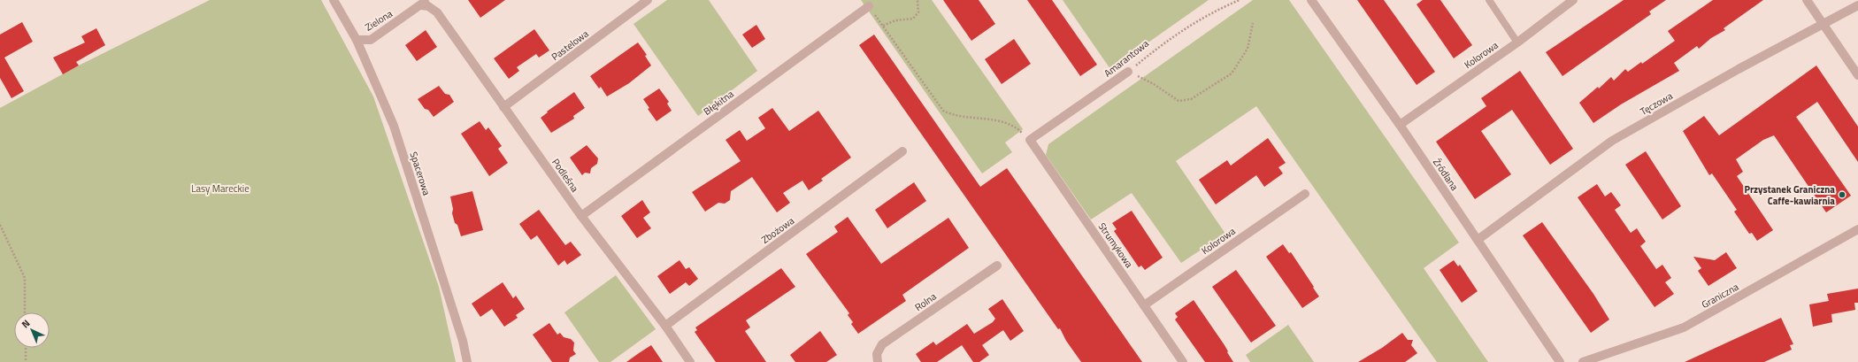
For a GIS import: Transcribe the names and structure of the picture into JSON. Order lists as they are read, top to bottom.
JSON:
{
  "streets": {
    "street": [
      "Zielona",
      "Pastelowa",
      "Kolorowa",
      "Amarantowa",
      "Błękitna",
      "Tęczowa",
      "Spacerowa",
      "Źródlana",
      "Podleśna",
      "Zbożowa",
      "Strumykowa",
      "Graniczna",
      "Rolna"
    ]
  },
  "crossings": [
    ["Zielona", "Spacerowa"],
    ["Zielona", "Podleśna"],
    ["Pastelowa", "Podleśna"],
    ["Kolorowa", "Źródlana"],
    ["Kolorowa", "Strumykowa"],
    ["Amarantowa", "Strumykowa"],
    ["Błękitna", "Podleśna"],
    ["Tęczowa", "Źródlana"],
    ["Podleśna", "Zbożowa"]
  ],
  "parks": ["Lasy Mareckie"],
  "places": ["Przystanek Graniczna Caffe-kawiarnia"],
  "north": "top left"
}
